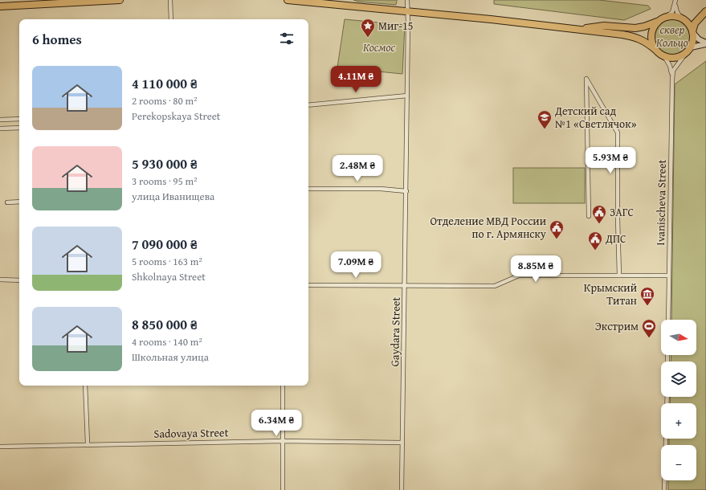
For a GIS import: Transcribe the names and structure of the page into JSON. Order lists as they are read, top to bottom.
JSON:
{
  "streets": {
    "street": ["Ivanischeva Street", "Gaydara Street", "Sadovaya Street"]
  },
  "crossings": [
    ["Gaydara Street", "Sadovaya Street"]
  ],
  "parks": ["сквер Кольцо", "Космос"],
  "places": {
    "place": ["Миг-15"],
    "school or university": ["Детский сад №1 «Светлячок»"],
    "public building": ["ЗАГС", "Отделение МВД России по г. Армянску", "ДПС"],
    "museum": ["Крымский Титан"],
    "sports": ["Экстрим"]
  },
  "north": "right",
  "page": {
    "heading": "6 homes",
    "list": [
      {
        "name": "4 110 000 ₴",
        "note": "2 rooms · 80 m² · Perekopskaya Street"
      },
      {
        "name": "5 930 000 ₴",
        "note": "3 rooms · 95 m² · улица Иванищева"
      },
      {
        "name": "7 090 000 ₴",
        "note": "5 rooms · 163 m² · Shkolnaya Street"
      },
      {
        "name": "8 850 000 ₴",
        "note": "4 rooms · 140 m² · Школьная улица"
      }
    ],
    "price": [
      "4.11M ₴",
      "5.93M ₴",
      "2.48M ₴",
      "7.09M ₴",
      "8.85M ₴",
      "6.34M ₴"
    ],
    "map_buttons": ["+", "−"]
  }
}
